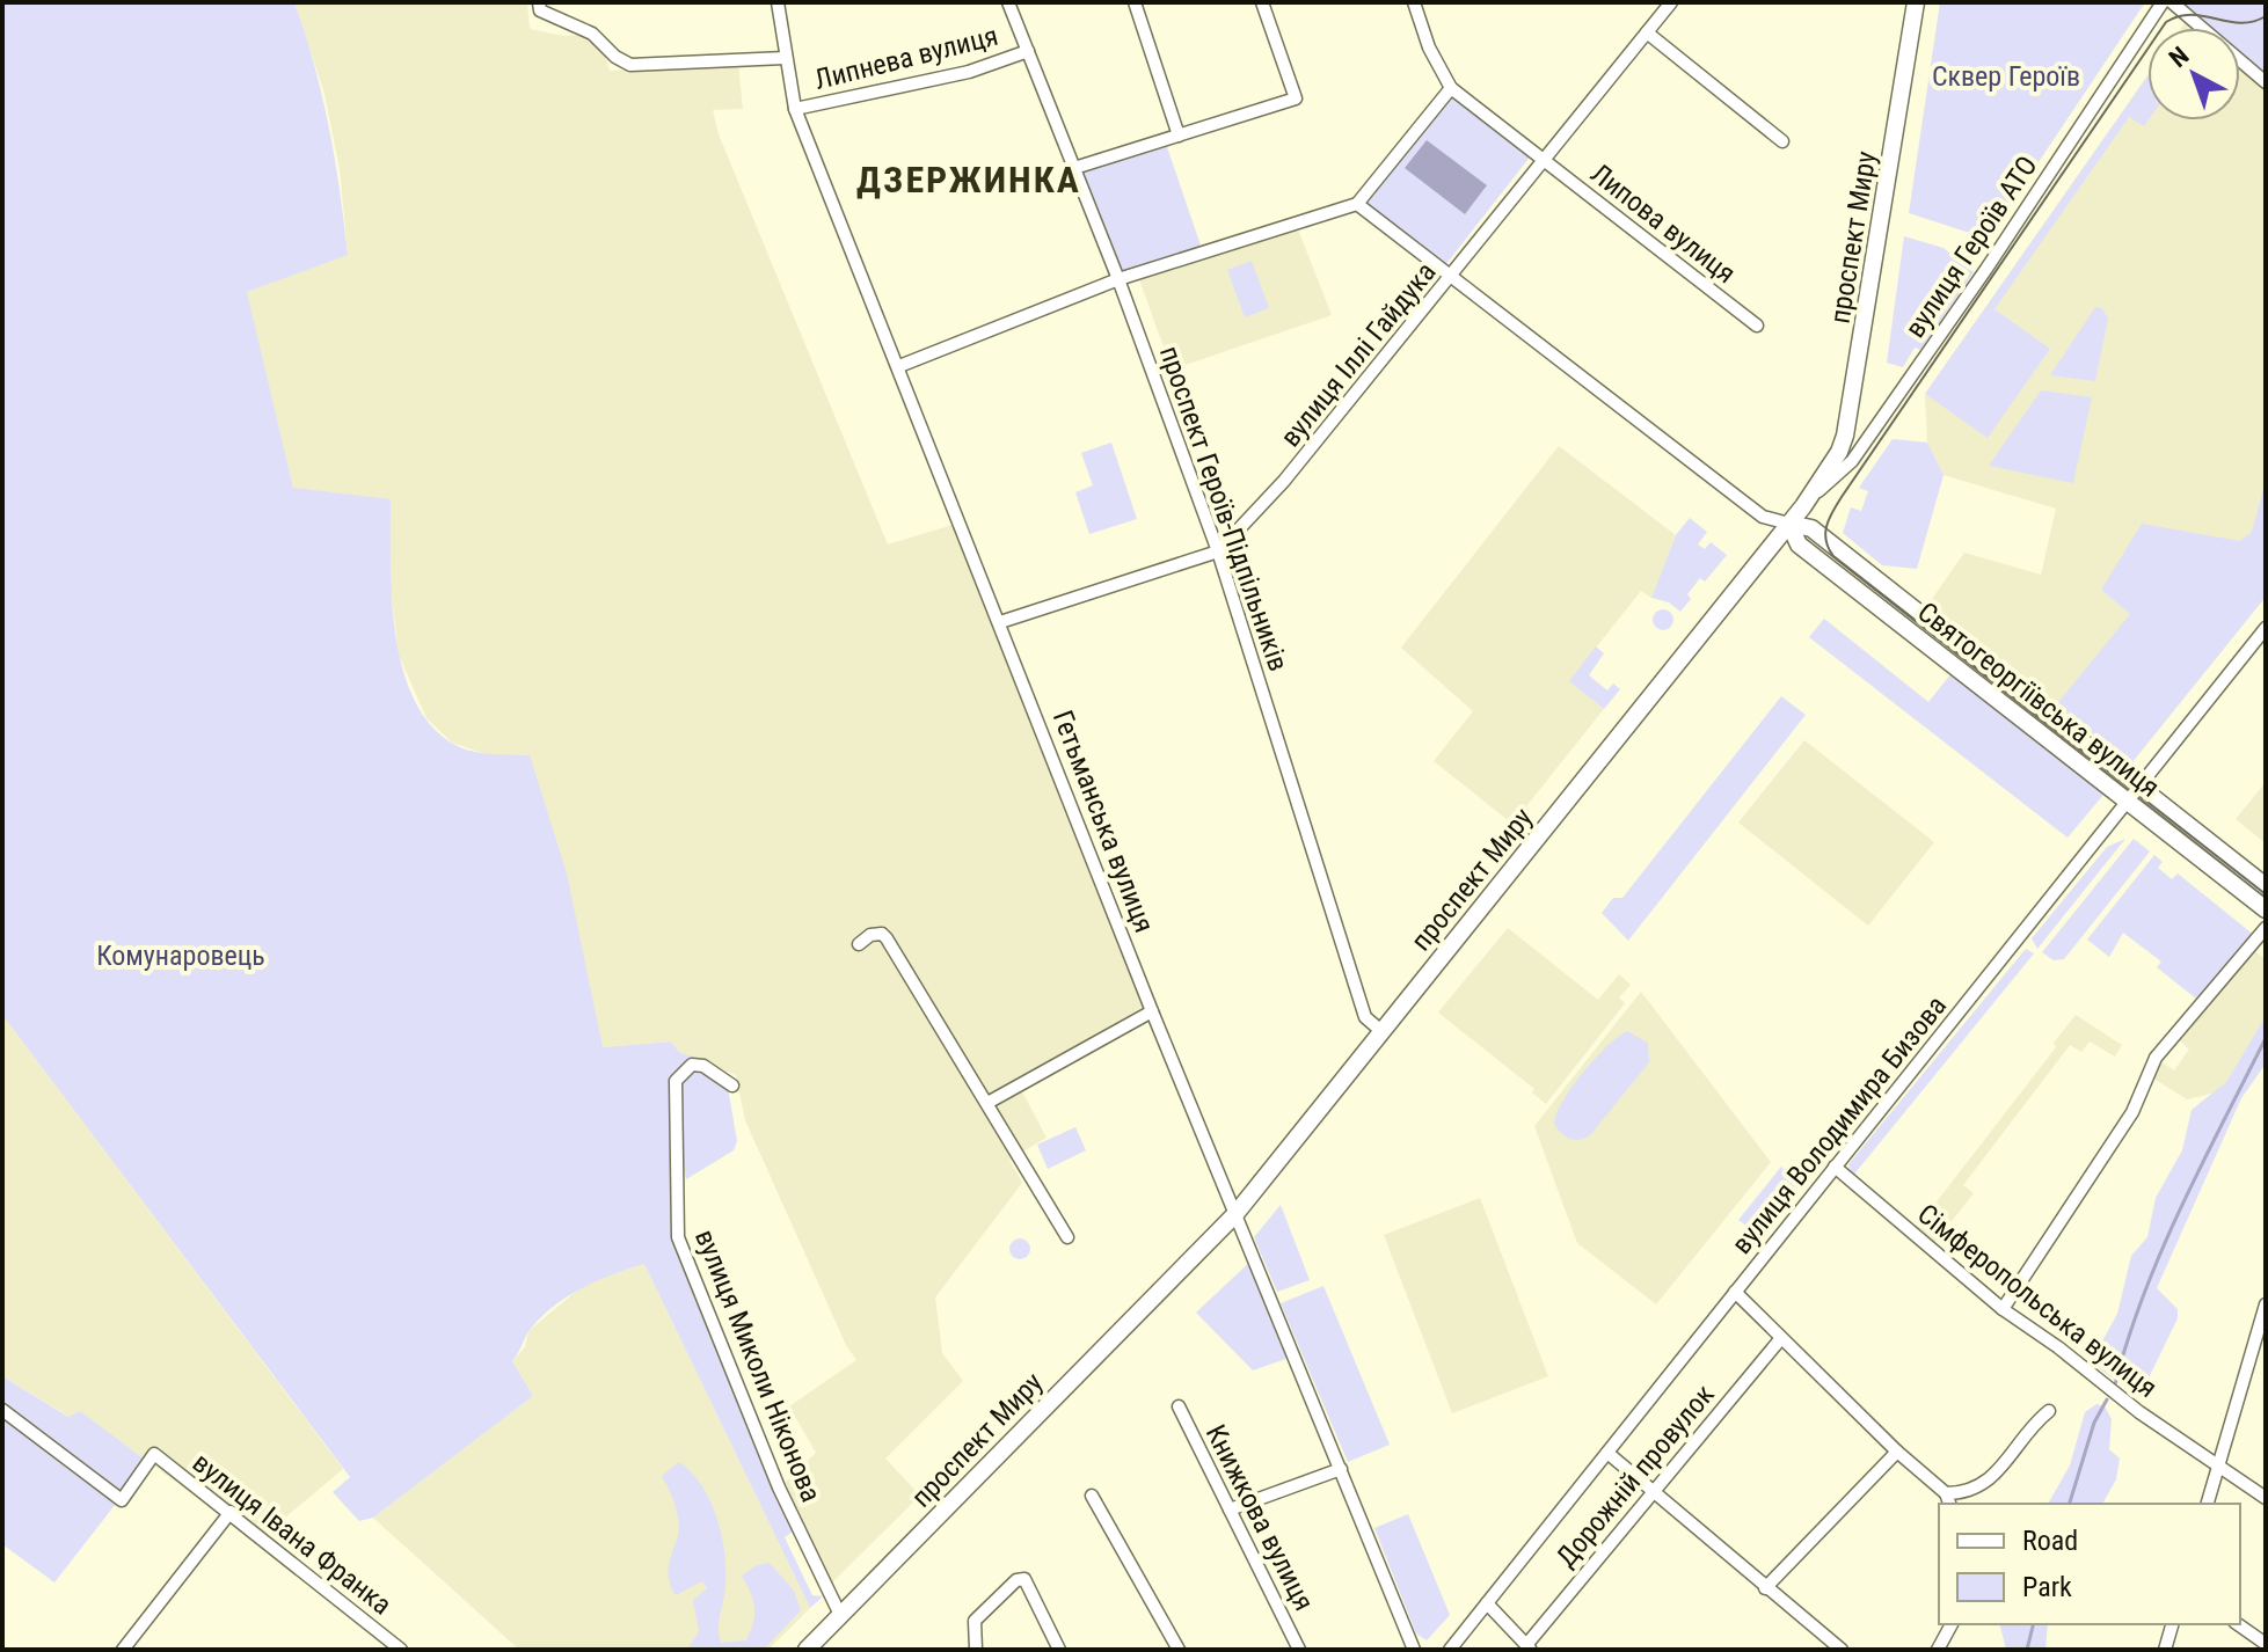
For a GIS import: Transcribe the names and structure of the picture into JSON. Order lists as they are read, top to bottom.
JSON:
{
  "streets": {
    "main road": ["проспект Миру", "Святогеоргіївська вулиця"],
    "street": [
      "Липнева вулиця",
      "Липова вулиця",
      "вулиця Героїв АТО",
      "вулиця Іллі Гайдука",
      "проспект Героїв-Підпільників",
      "Гетьманська вулиця",
      "вулиця Володимира Бизова",
      "Сімферопольська вулиця",
      "вулиця Миколи Ніконова",
      "Дорожній провулок",
      "Книжкова вулиця",
      "вулиця Івана Франка"
    ]
  },
  "crossings": [
    ["Липнева вулиця", "проспект Героїв-Підпільників"],
    ["Липнева вулиця", "Гетьманська вулиця"],
    ["Липова вулиця", "вулиця Іллі Гайдука"],
    ["проспект Миру", "вулиця Героїв АТО"],
    ["проспект Миру", "проспект Героїв-Підпільників"],
    ["проспект Миру", "Святогеоргіївська вулиця"],
    ["проспект Миру", "Гетьманська вулиця"],
    ["проспект Миру", "вулиця Миколи Ніконова"],
    ["вулиця Іллі Гайдука", "проспект Героїв-Підпільників"],
    ["вулиця Іллі Гайдука", "Святогеоргіївська вулиця"],
    ["вулиця Іллі Гайдука", "Гетьманська вулиця"],
    ["Святогеоргіївська вулиця", "вулиця Володимира Бизова"],
    ["вулиця Володимира Бизова", "Сімферопольська вулиця"]
  ],
  "districts": ["ДЗЕРЖИНКА"],
  "parks": ["Сквер Героїв", "Комунаровець"],
  "legend": ["Road", "Park"],
  "north": "top left"
}
